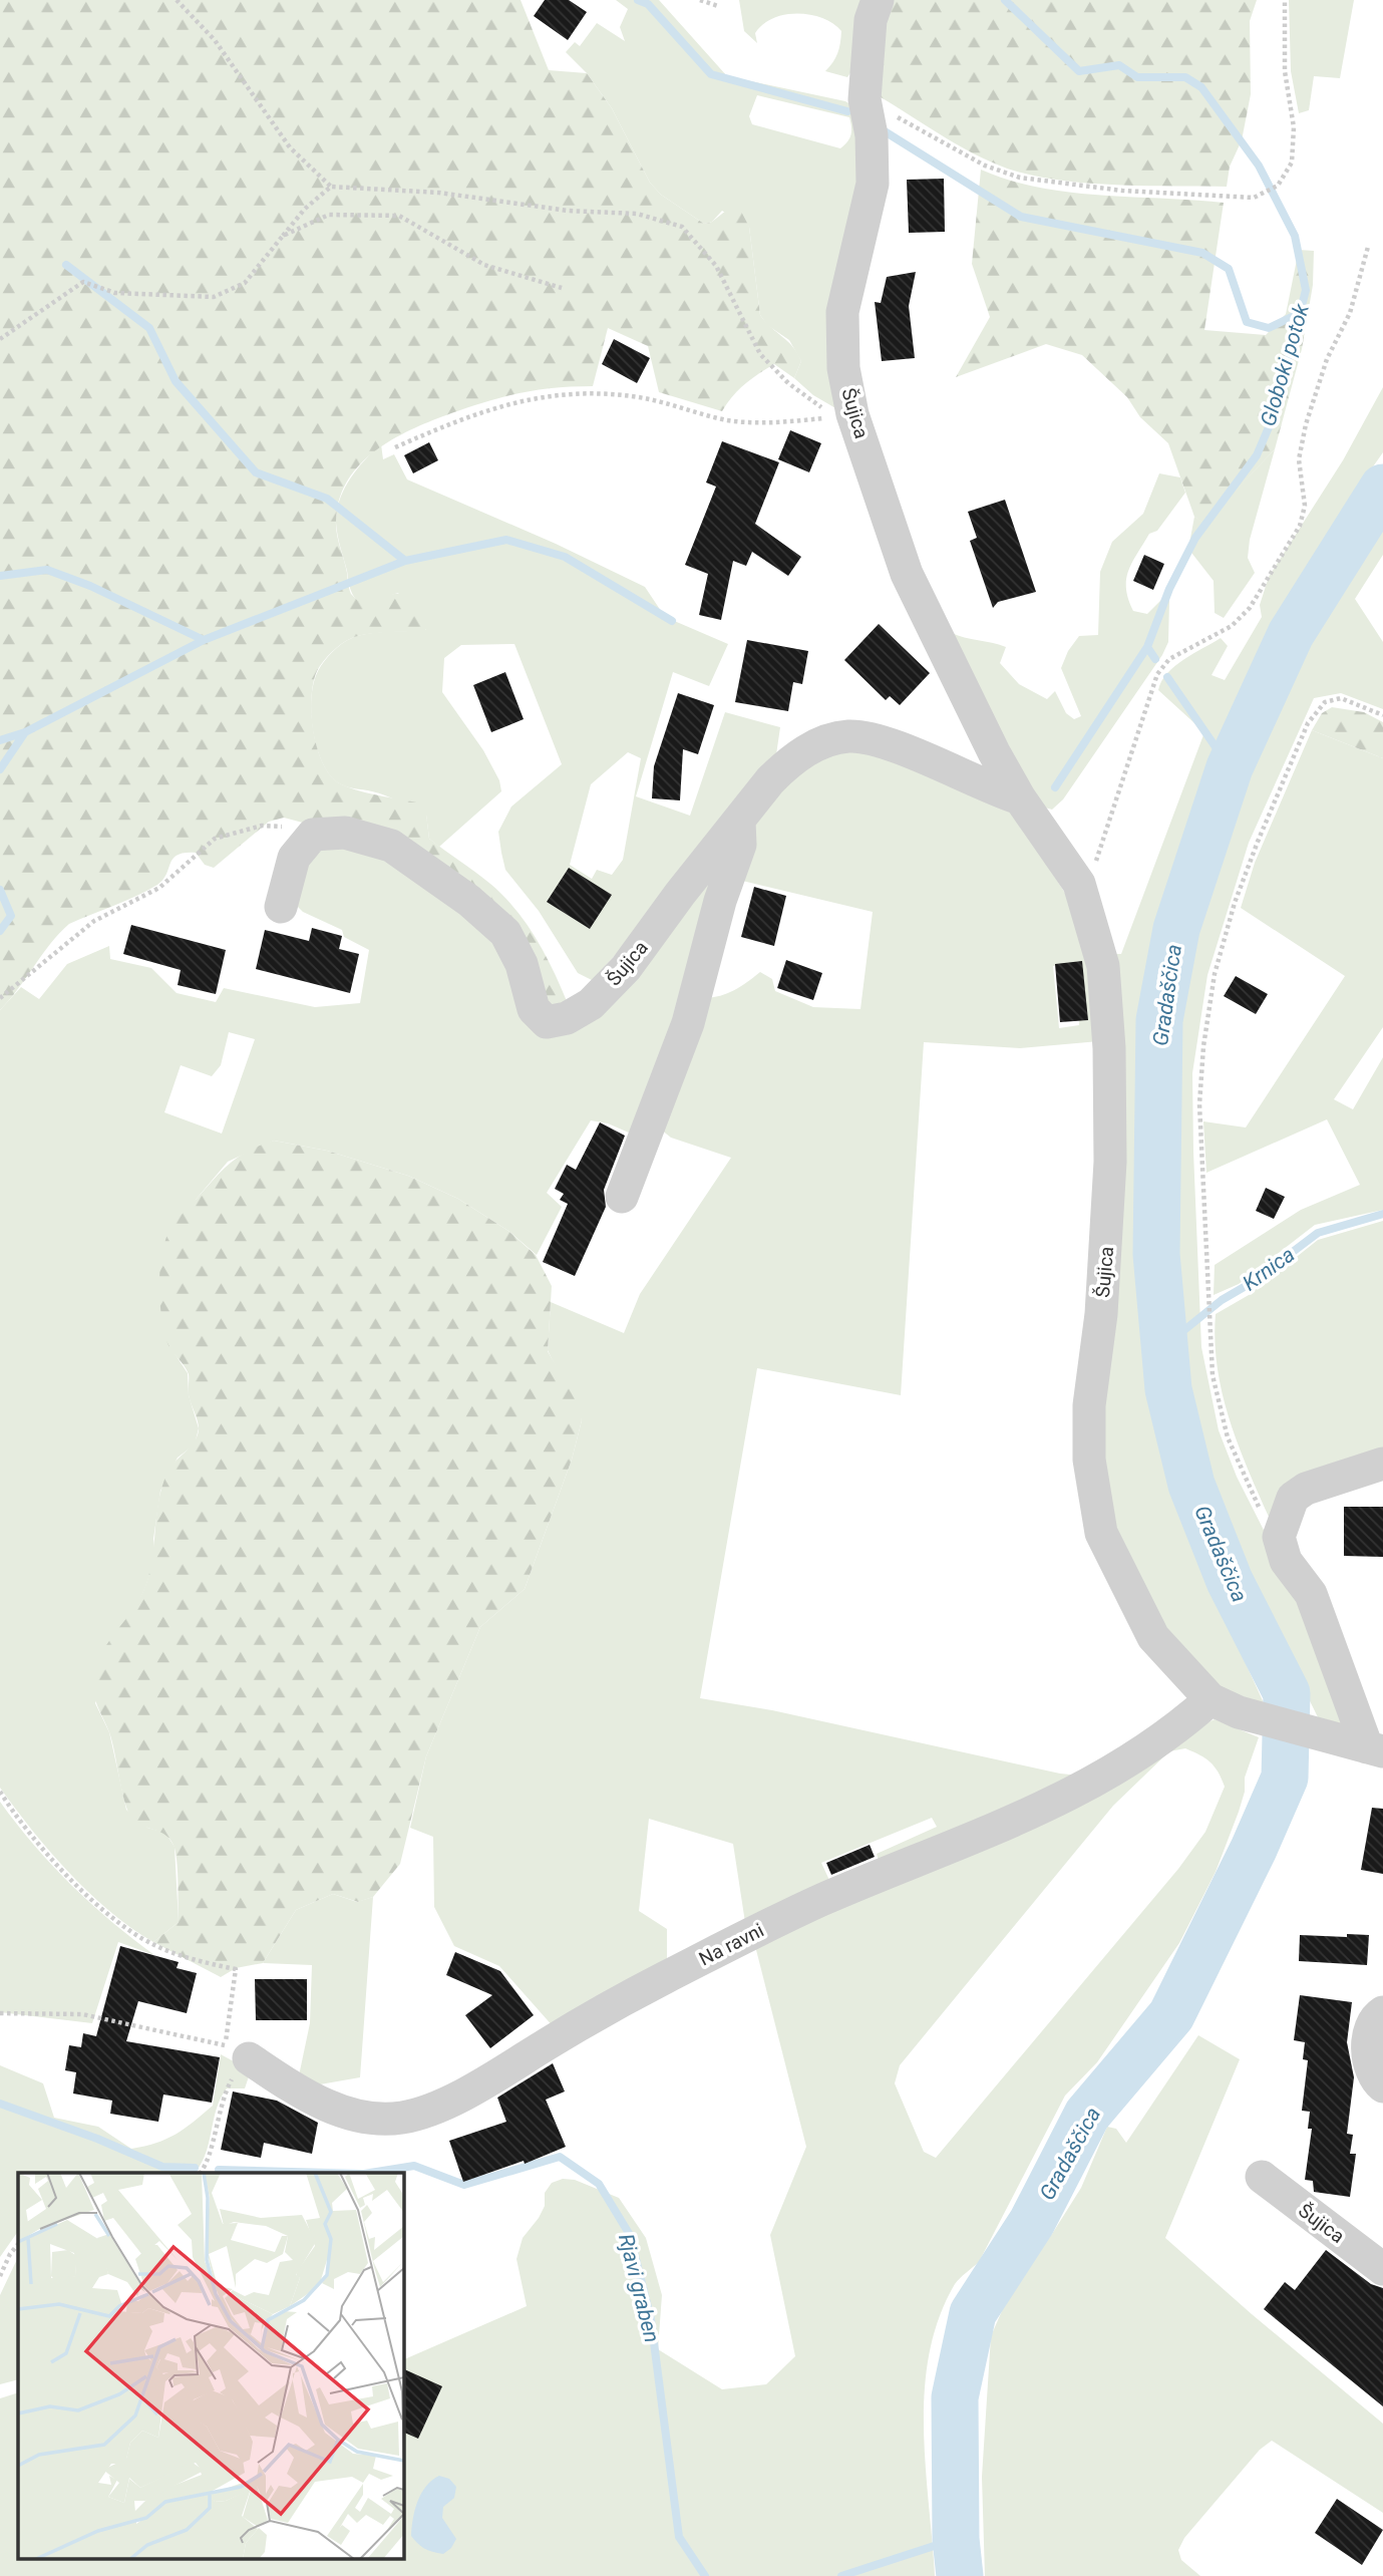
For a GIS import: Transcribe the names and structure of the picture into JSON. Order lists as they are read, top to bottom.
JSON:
{
  "streets": {
    "street": ["Šujica", "Na ravni"]
  },
  "crossings": [
    ["Šujica", "Na ravni"]
  ],
  "water": [
    "Globoki potok",
    "Gradaščica",
    "Krnica",
    "Rjavi graben"
  ]
}
